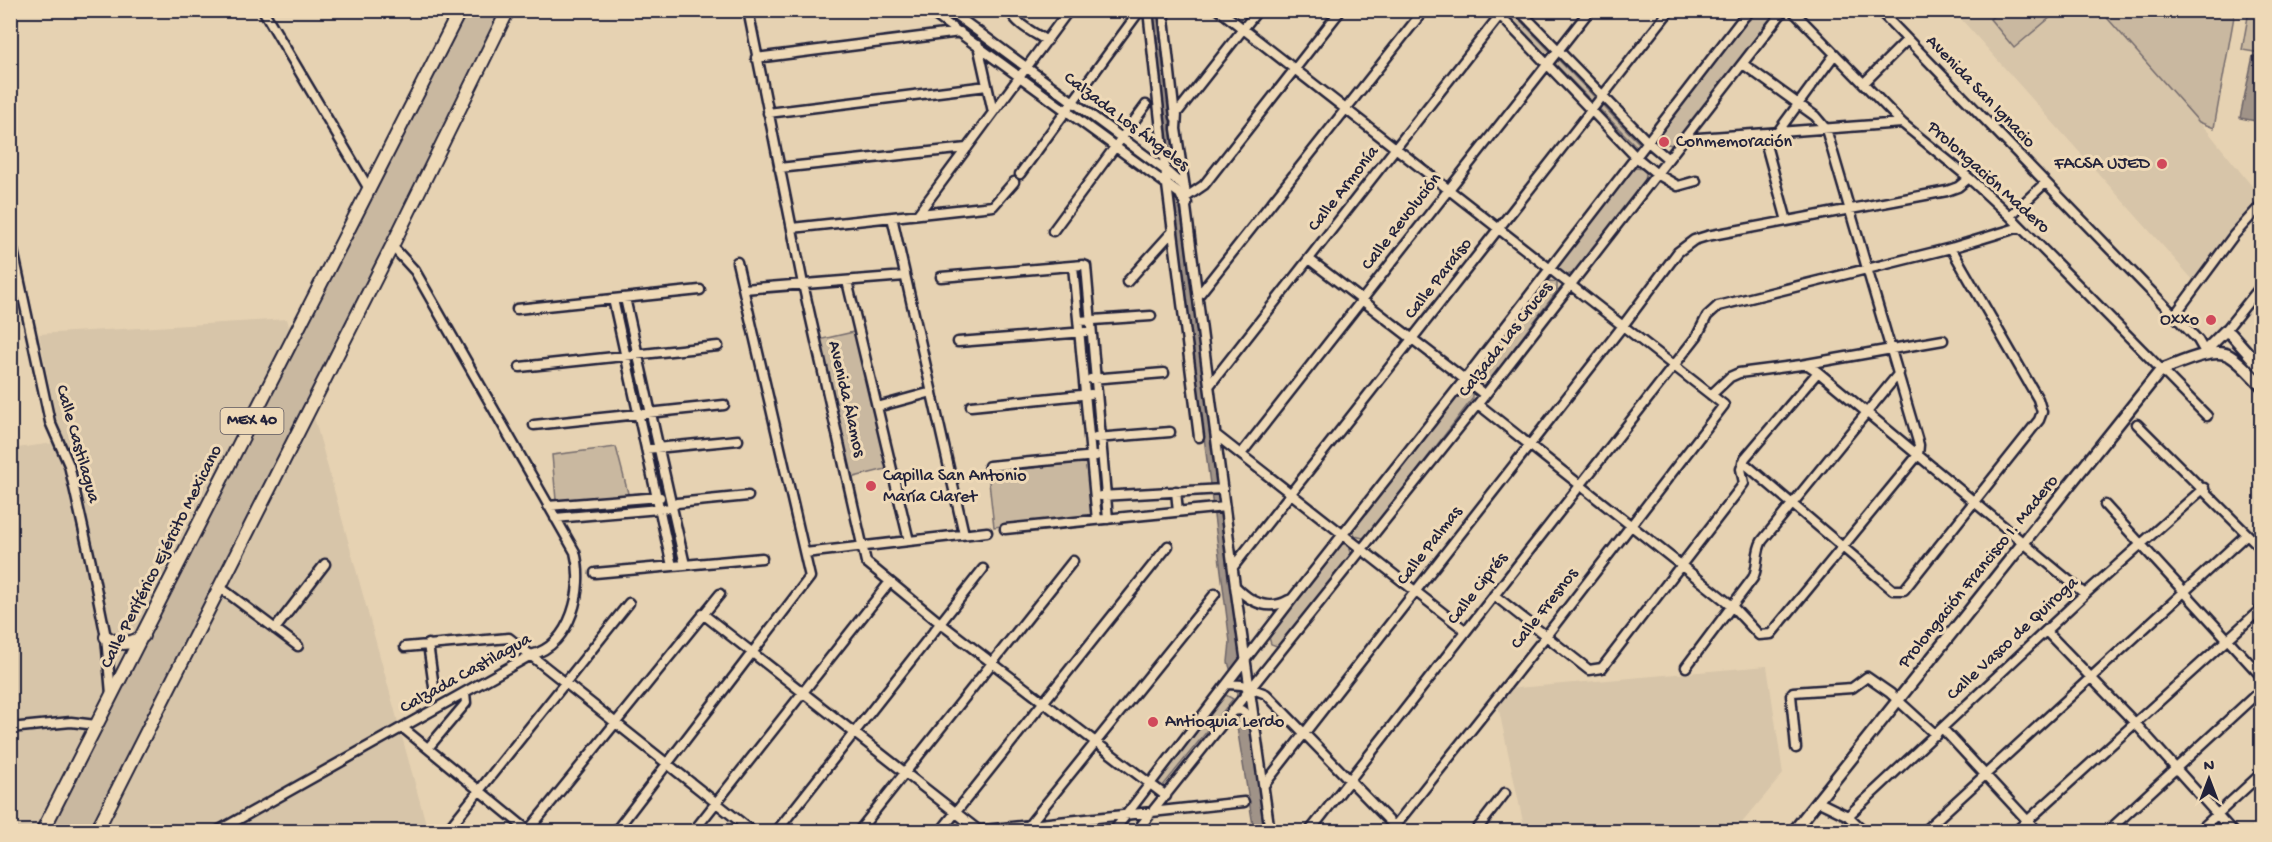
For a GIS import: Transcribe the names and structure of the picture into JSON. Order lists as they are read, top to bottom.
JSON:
{
  "streets": {
    "highway": ["MEX 40", "Calle Periférico Ejército Mexicano"],
    "main road": ["Prolongación Francisco I. Madero"],
    "street": [
      "Avenida San Ignacio",
      "Calzada Los Ángeles",
      "Prolongación Madero",
      "Calle Armonía",
      "Calle Revolución",
      "Calle Paraíso",
      "Calzada Las Cruces",
      "Avenida Álamos",
      "Calle Castilagua",
      "Calle Palmas",
      "Calle Ciprés",
      "Calle Fresnos",
      "Calle Vasco de Quiroga",
      "Calzada Castilagua"
    ]
  },
  "crossings": [
    ["Prolongación Madero", "Calle Palmas"],
    ["Prolongación Madero", "Prolongación Francisco I. Madero"],
    ["Prolongación Madero", "Calle Ciprés"],
    ["Calzada Las Cruces", "Avenida Álamos"],
    ["MEX 40", "Calzada Castilagua"],
    ["Calle Castilagua", "Calle Periférico Ejército Mexicano"]
  ],
  "places": [
    "Conmemoración",
    "FACSA UJED",
    "Oxxo",
    "Capilla San Antonio María Claret",
    "Antioquia Lerdo"
  ],
  "north": "top"
}
